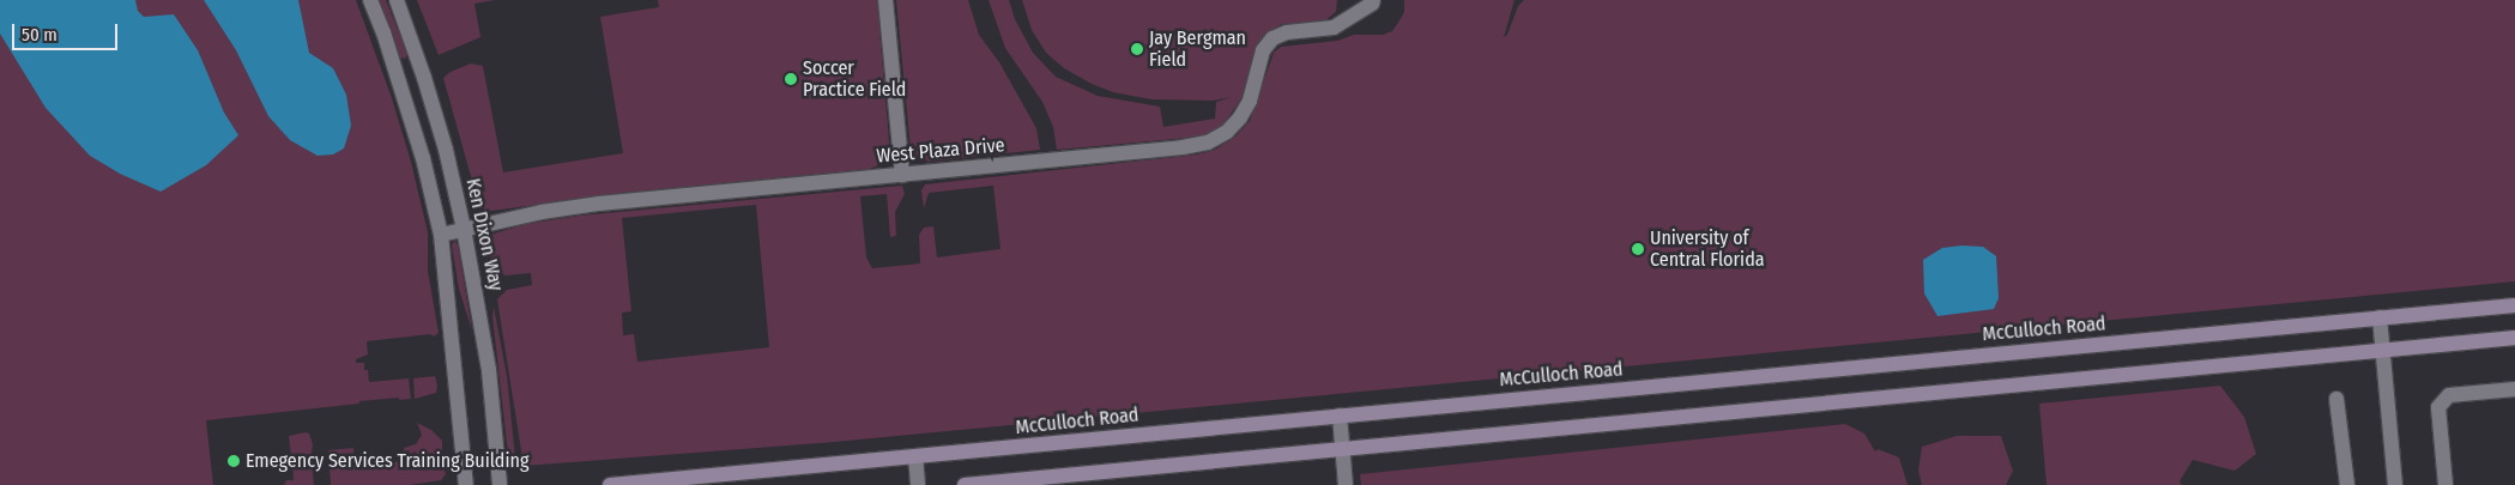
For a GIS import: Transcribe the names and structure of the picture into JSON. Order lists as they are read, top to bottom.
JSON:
{
  "streets": {
    "main road": ["McCulloch Road"],
    "street": ["West Plaza Drive", "Ken Dixon Way"]
  },
  "crossings": [
    ["West Plaza Drive", "Ken Dixon Way"]
  ],
  "places": [
    "Jay Bergman Field",
    "Soccer Practice Field",
    "University of Central Florida",
    "Emegency Services Training Building"
  ],
  "scale_bar": "50 m"
}
